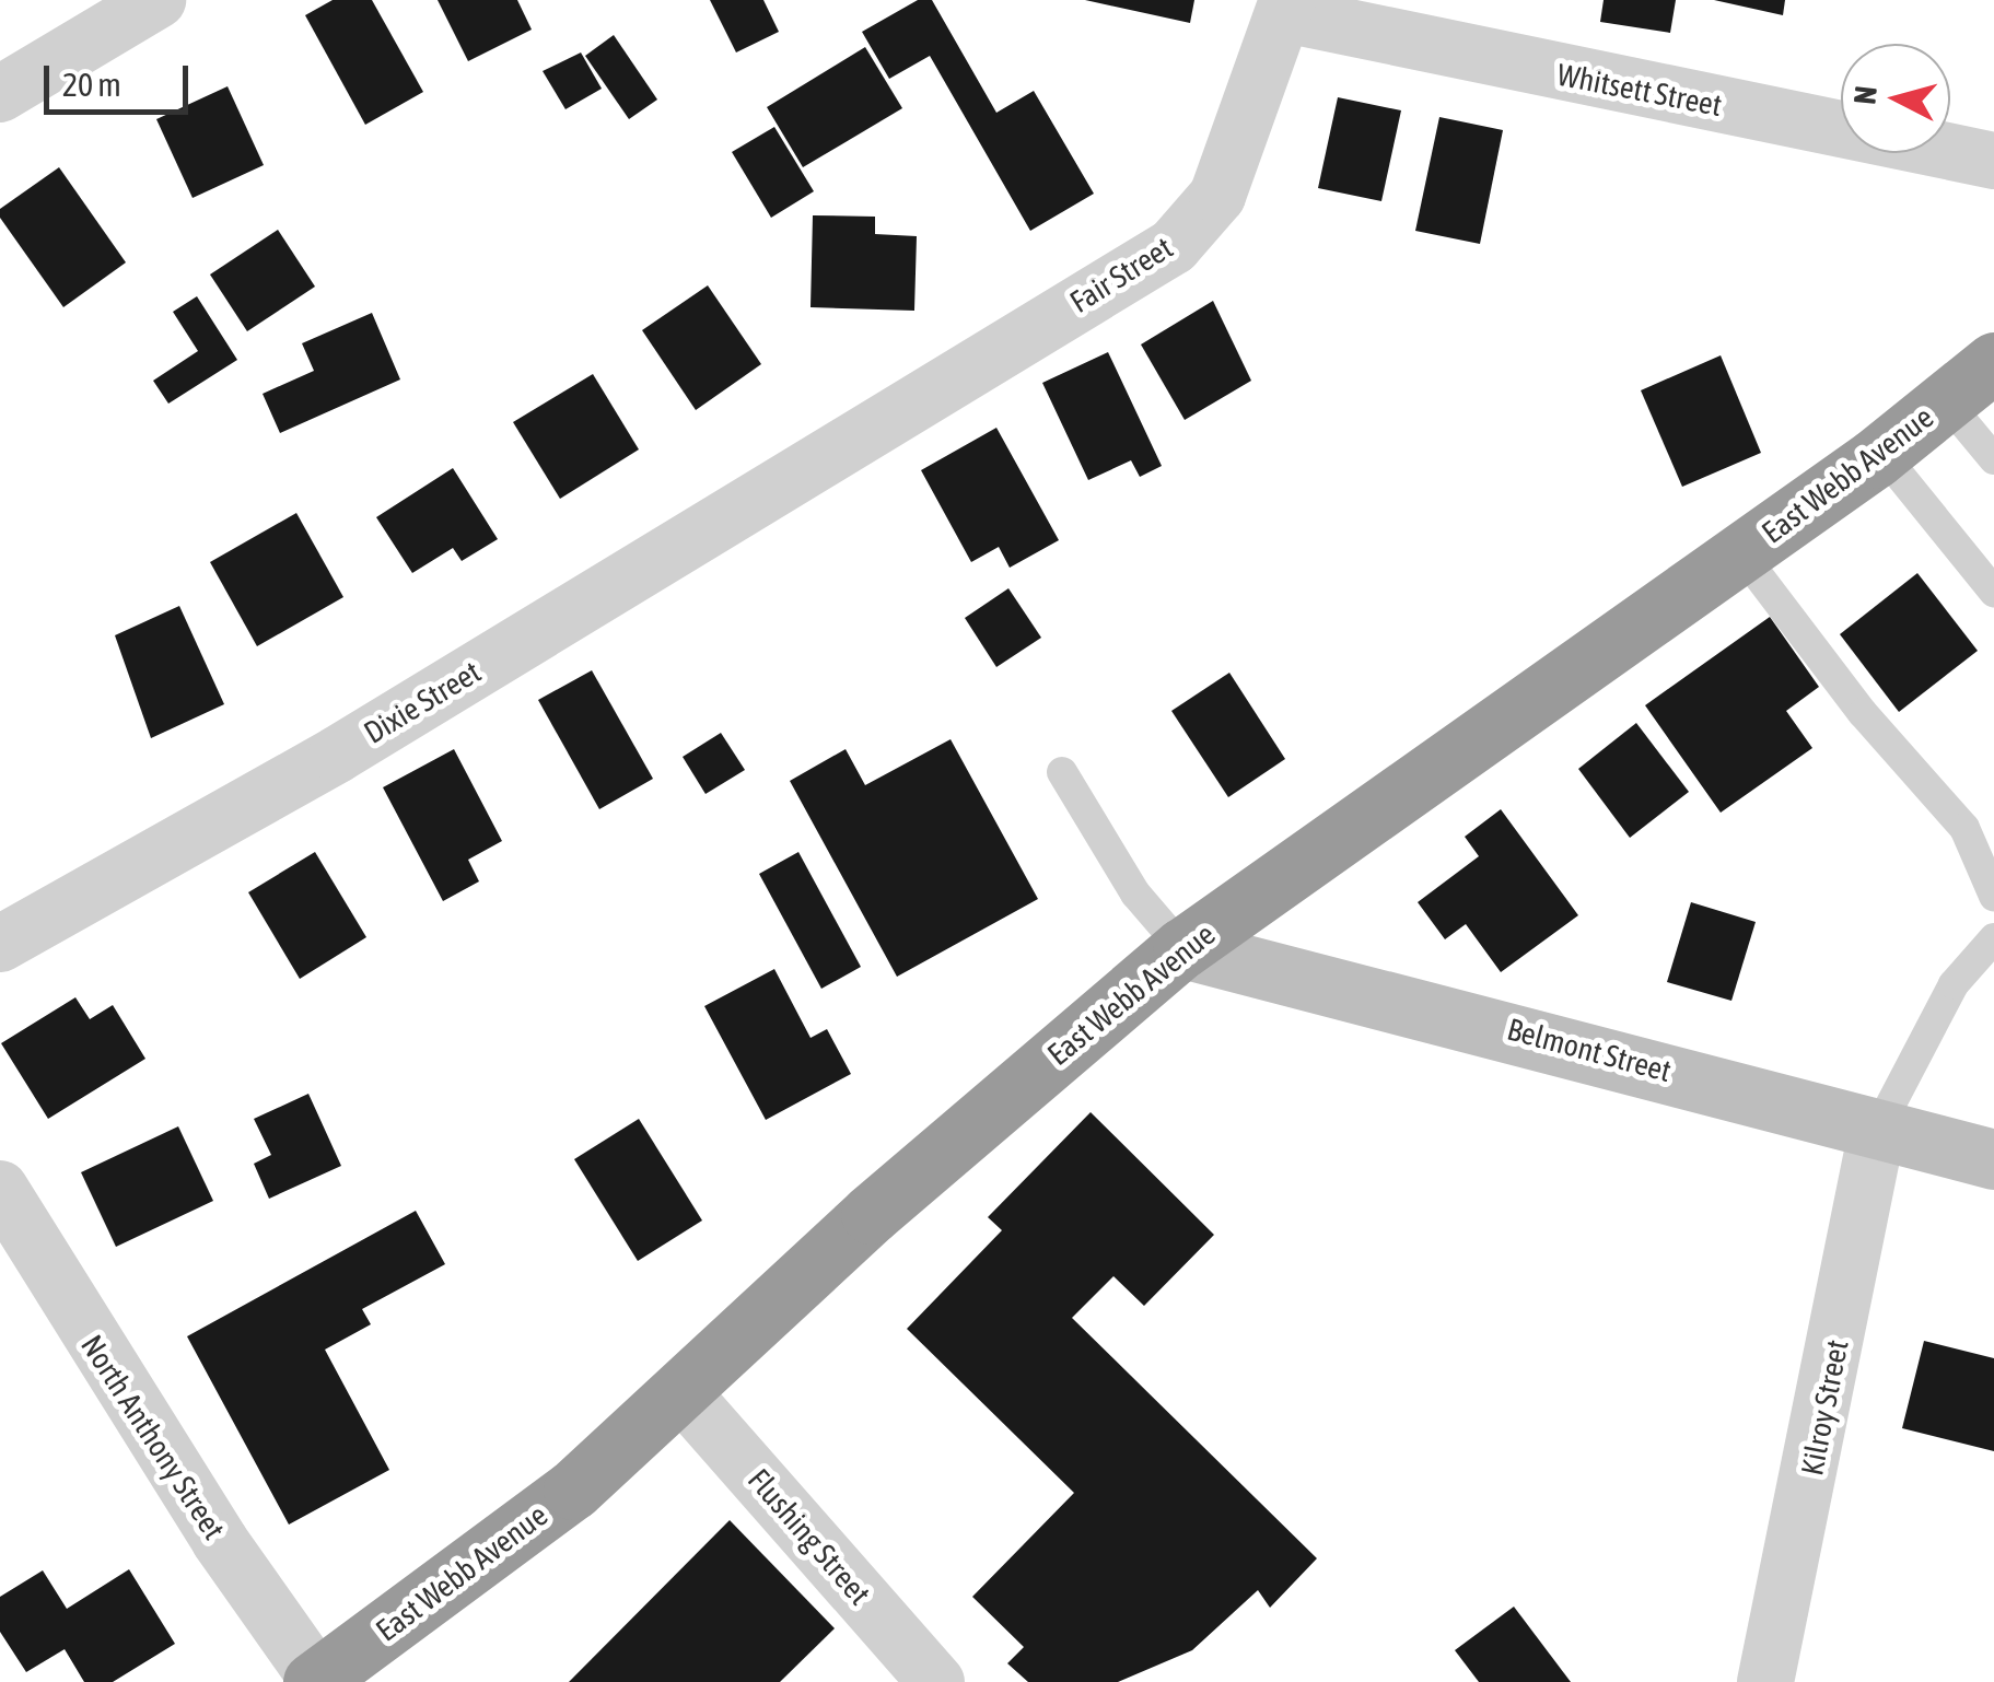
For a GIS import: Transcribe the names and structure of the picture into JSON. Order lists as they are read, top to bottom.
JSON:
{
  "streets": {
    "highway": ["East Webb Avenue"],
    "street": [
      "Whitsett Street",
      "Fair Street",
      "Dixie Street",
      "Belmont Street",
      "Kilroy Street",
      "North Anthony Street",
      "Flushing Street"
    ]
  },
  "crossings": [
    ["Whitsett Street", "Fair Street"],
    ["Fair Street", "Dixie Street"],
    ["East Webb Avenue", "Belmont Street"],
    ["East Webb Avenue", "North Anthony Street"],
    ["East Webb Avenue", "Flushing Street"],
    ["Belmont Street", "Kilroy Street"]
  ],
  "scale_bar": "20 m",
  "north": "left"
}
